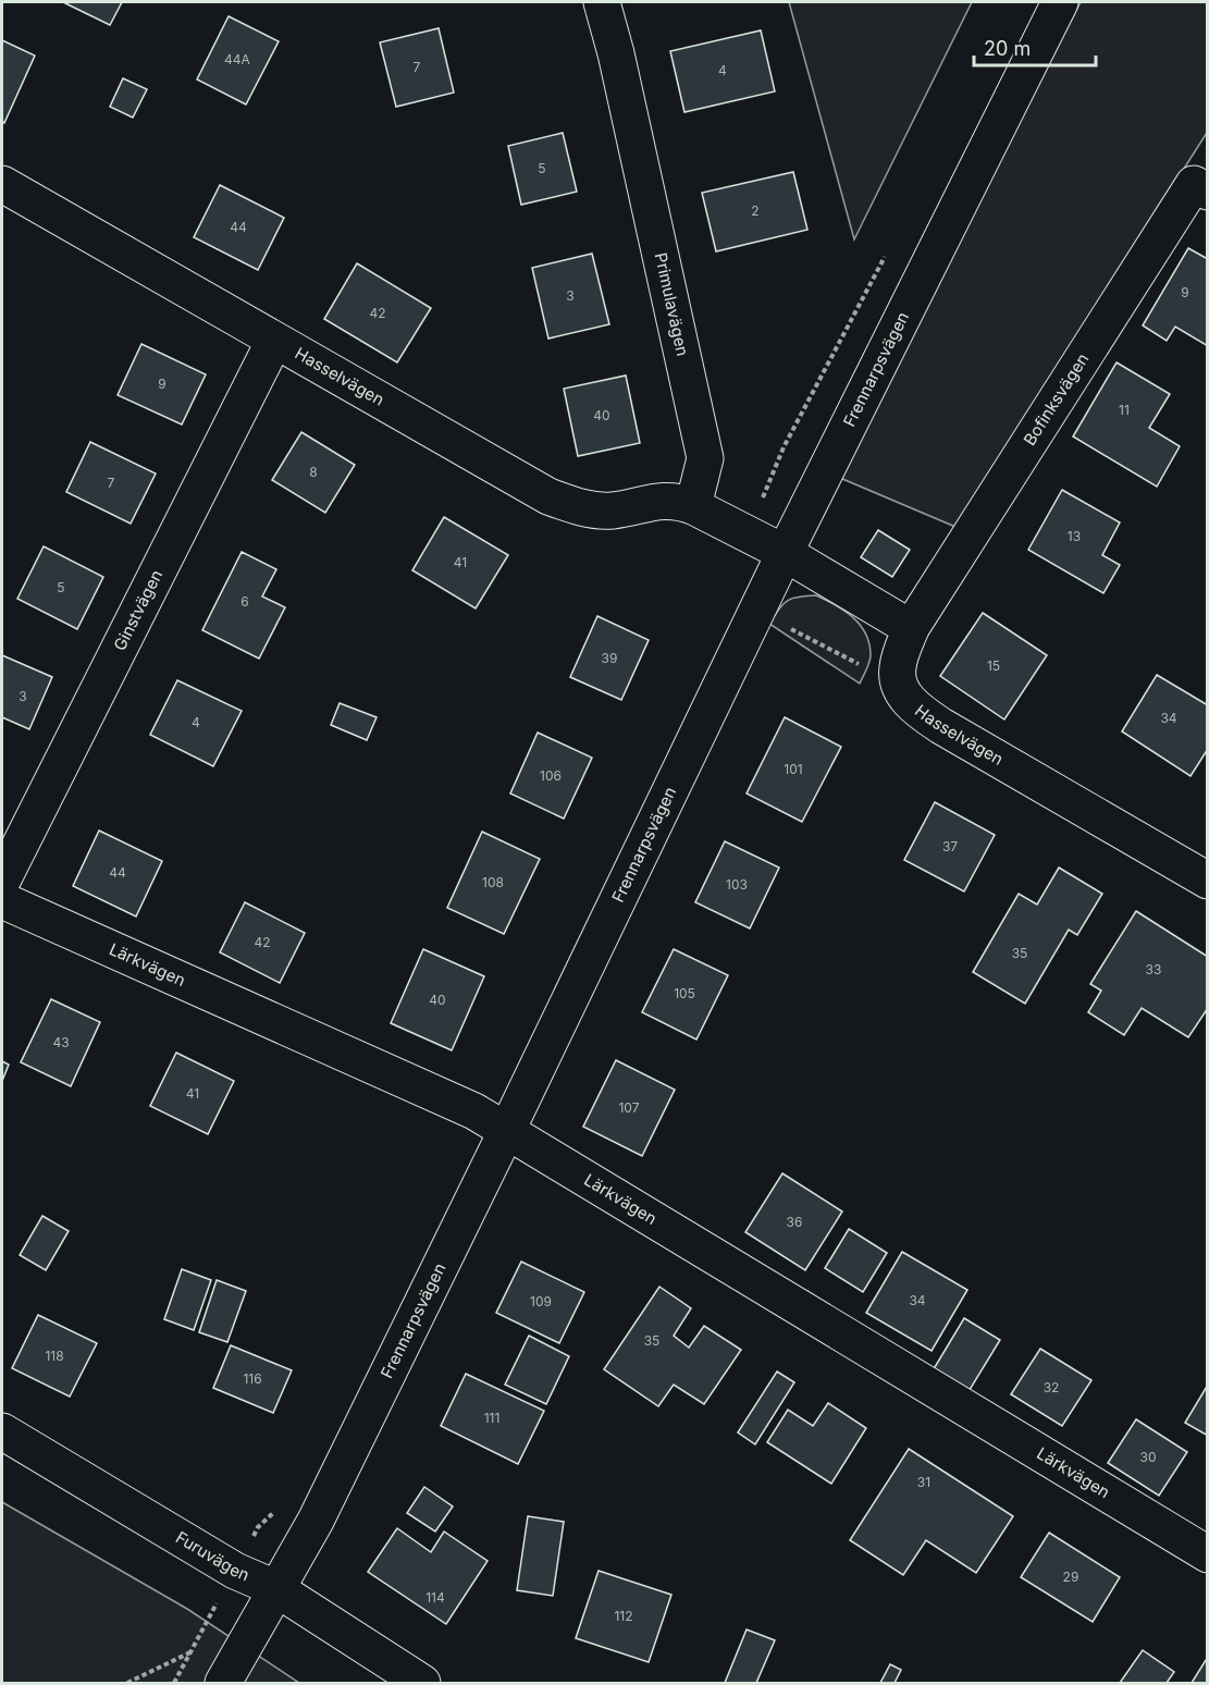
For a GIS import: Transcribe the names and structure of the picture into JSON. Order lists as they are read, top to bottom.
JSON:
{
  "streets": {
    "street": [
      "Primulavägen",
      "Frennarpsvägen",
      "Hasselvägen",
      "Bofinksvägen",
      "Ginstvägen",
      "Lärkvägen",
      "Furuvägen"
    ]
  },
  "crossings": [
    ["Primulavägen", "Hasselvägen"],
    ["Frennarpsvägen", "Lärkvägen"],
    ["Frennarpsvägen", "Furuvägen"],
    ["Hasselvägen", "Ginstvägen"]
  ],
  "house_numbers": [
    "44A",
    "7",
    "4",
    "5",
    "2",
    "44",
    "9",
    "3",
    "42",
    "9",
    "11",
    "40",
    "8",
    "7",
    "13",
    "41",
    "5",
    "6",
    "39",
    "15",
    "3",
    "34",
    "4",
    "101",
    "106",
    "37",
    "44",
    "108",
    "103",
    "42",
    "35",
    "33",
    "105",
    "40",
    "43",
    "41",
    "107",
    "36",
    "34",
    "109",
    "35",
    "118",
    "116",
    "32",
    "111",
    "30",
    "31",
    "29",
    "114",
    "112"
  ],
  "scale_bar": "20 m"
}
